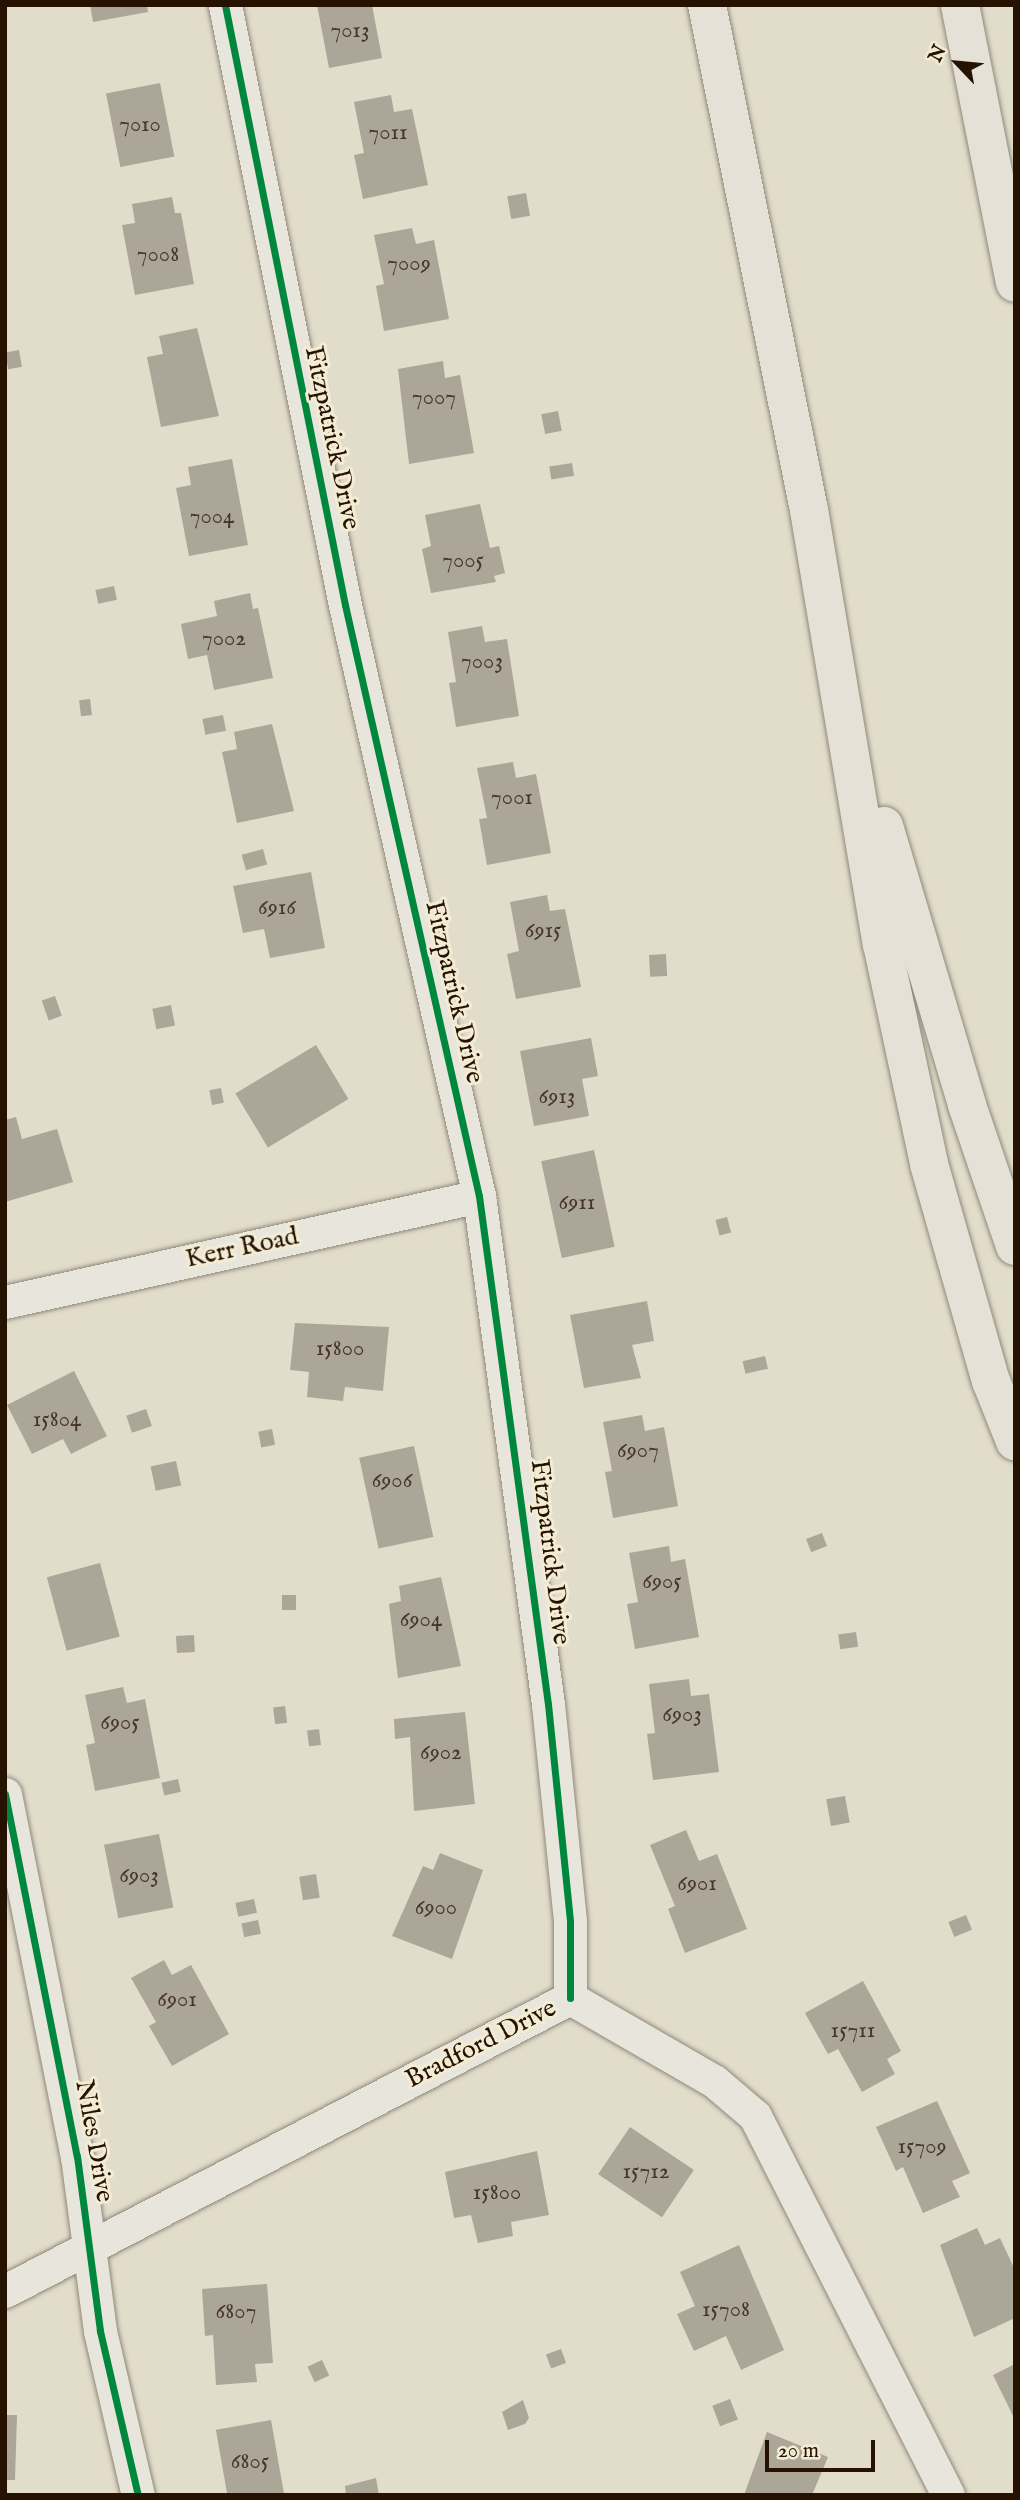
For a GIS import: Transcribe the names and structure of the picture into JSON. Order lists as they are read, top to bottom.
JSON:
{
  "streets": {
    "street": [
      "Fitzpatrick Drive",
      "Kerr Road",
      "Bradford Drive",
      "Niles Drive"
    ]
  },
  "crossings": [
    ["Fitzpatrick Drive", "Kerr Road"],
    ["Fitzpatrick Drive", "Bradford Drive"],
    ["Bradford Drive", "Niles Drive"]
  ],
  "house_numbers": [
    "7013",
    "7010",
    "7011",
    "7008",
    "7009",
    "7007",
    "7004",
    "7005",
    "7002",
    "7003",
    "7001",
    "6916",
    "6915",
    "6913",
    "6911",
    "15800",
    "15804",
    "6907",
    "6906",
    "6905",
    "6904",
    "6903",
    "6905",
    "6902",
    "6903",
    "6901",
    "6900",
    "6901",
    "15711",
    "15709",
    "15712",
    "15800",
    "15708",
    "6807",
    "6805"
  ],
  "scale_bar": "20 m",
  "north": "top left"
}
